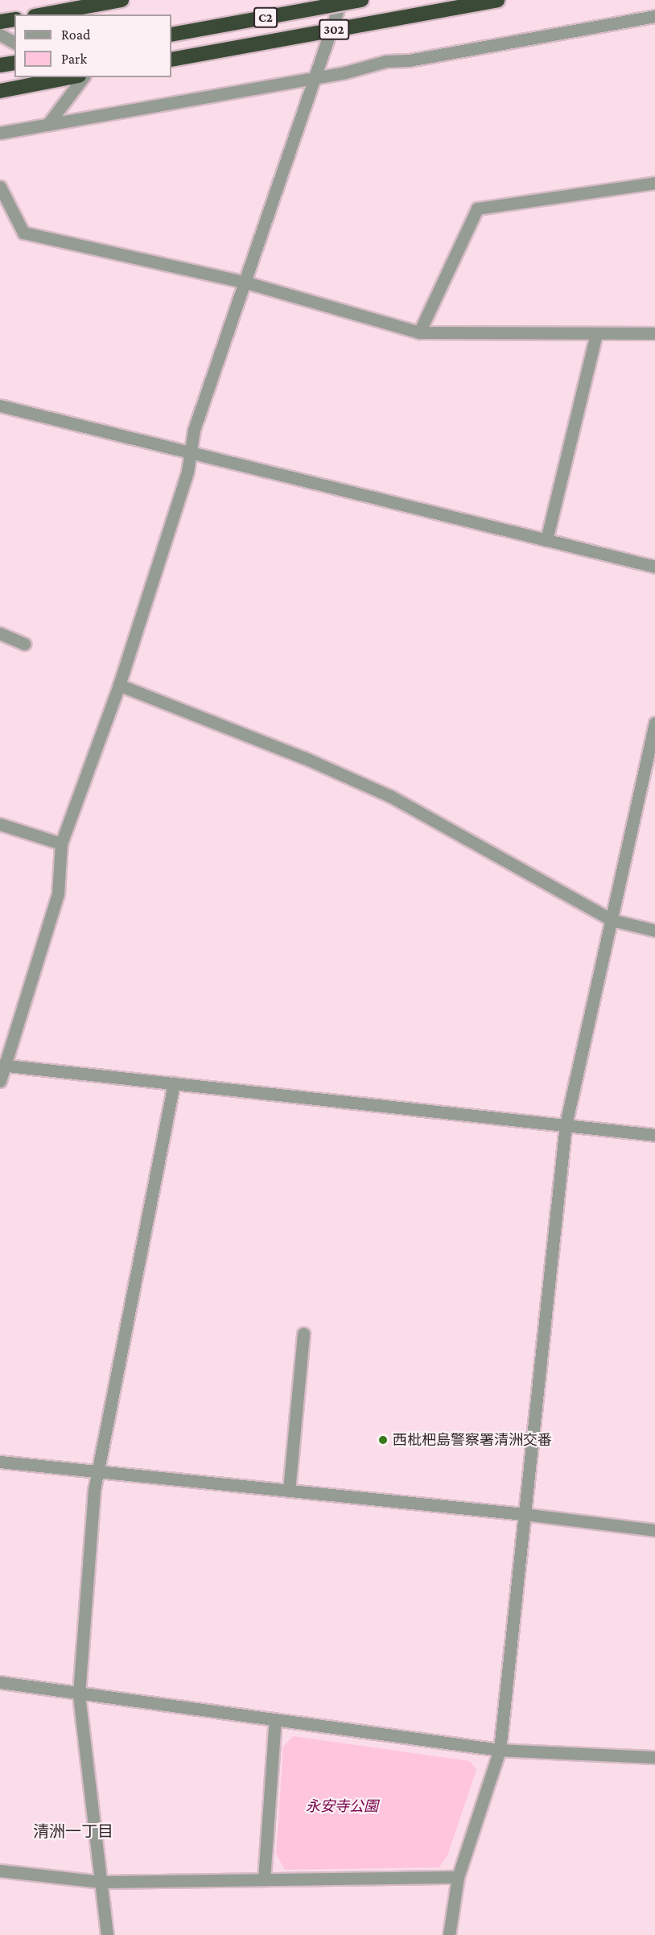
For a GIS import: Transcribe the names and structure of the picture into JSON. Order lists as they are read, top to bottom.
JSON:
{
  "streets": {
    "highway": ["C2", "302"]
  },
  "districts": ["清洲一丁目"],
  "parks": ["永安寺公園"],
  "places": ["西枇杷島警察署清洲交番"],
  "legend": ["Road", "Park"]
}
